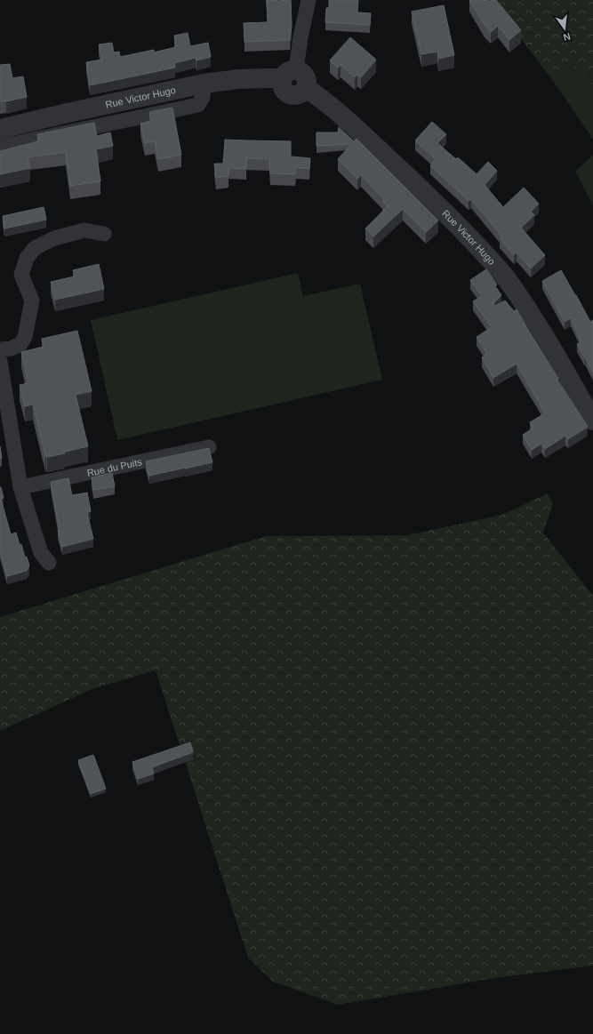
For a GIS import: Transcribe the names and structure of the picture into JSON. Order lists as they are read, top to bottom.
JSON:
{
  "streets": {
    "street": ["Rue Victor Hugo", "Rue du Puits"]
  },
  "north": "bottom"
}
